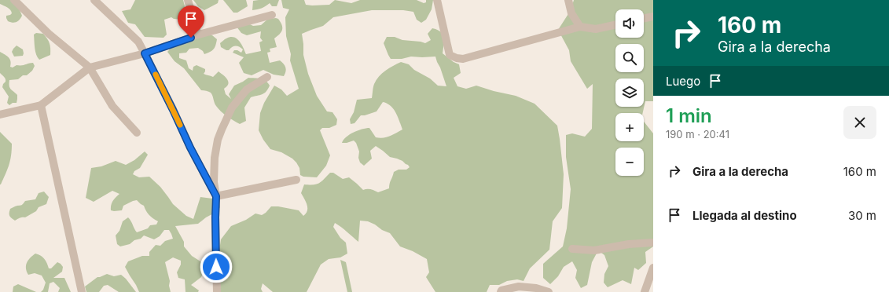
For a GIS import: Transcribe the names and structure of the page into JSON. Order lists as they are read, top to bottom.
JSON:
{
  "page": {
    "turn": ["160 m", "Gira a la derecha"],
    "map_buttons": ["+", "−"],
    "then": "Luego",
    "heading": ["1 min", "190 m · 20:41"],
    "list": [
      {
        "name": "Gira a la derecha",
        "value": "160 m"
      },
      {
        "name": "Llegada al destino",
        "value": "30 m"
      }
    ]
  }
}
